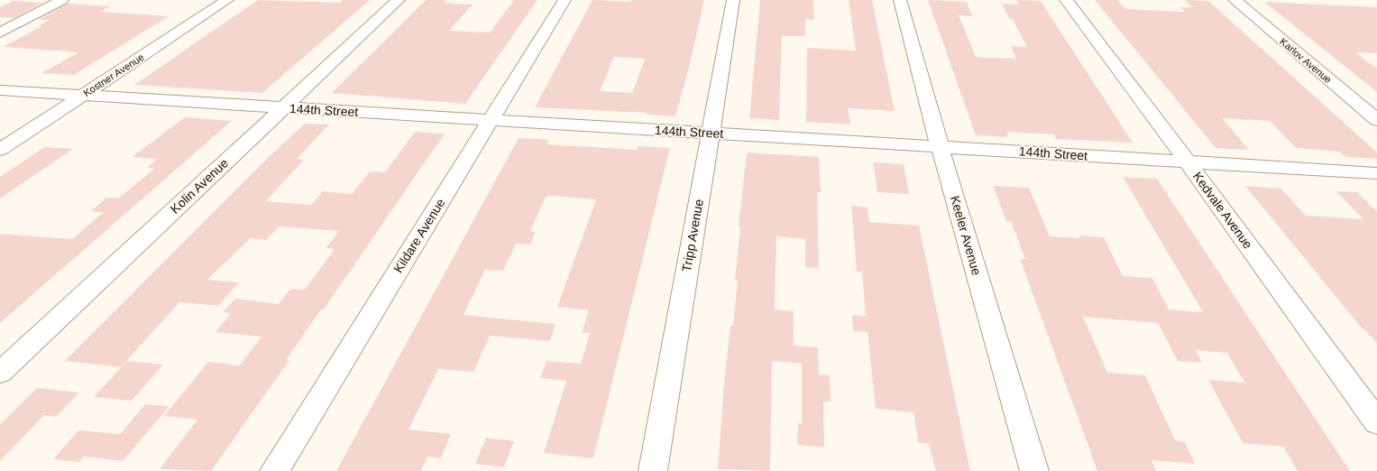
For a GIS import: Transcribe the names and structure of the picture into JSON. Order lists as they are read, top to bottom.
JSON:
{
  "streets": {
    "street": [
      "Karlov Avenue",
      "Kostner Avenue",
      "144th Street",
      "Kolin Avenue",
      "Kedvale Avenue",
      "Kildare Avenue",
      "Tripp Avenue",
      "Keeler Avenue"
    ]
  },
  "crossings": [
    ["Kostner Avenue", "144th Street"],
    ["144th Street", "Kolin Avenue"],
    ["144th Street", "Kedvale Avenue"],
    ["144th Street", "Kildare Avenue"],
    ["144th Street", "Tripp Avenue"],
    ["144th Street", "Keeler Avenue"]
  ]
}
